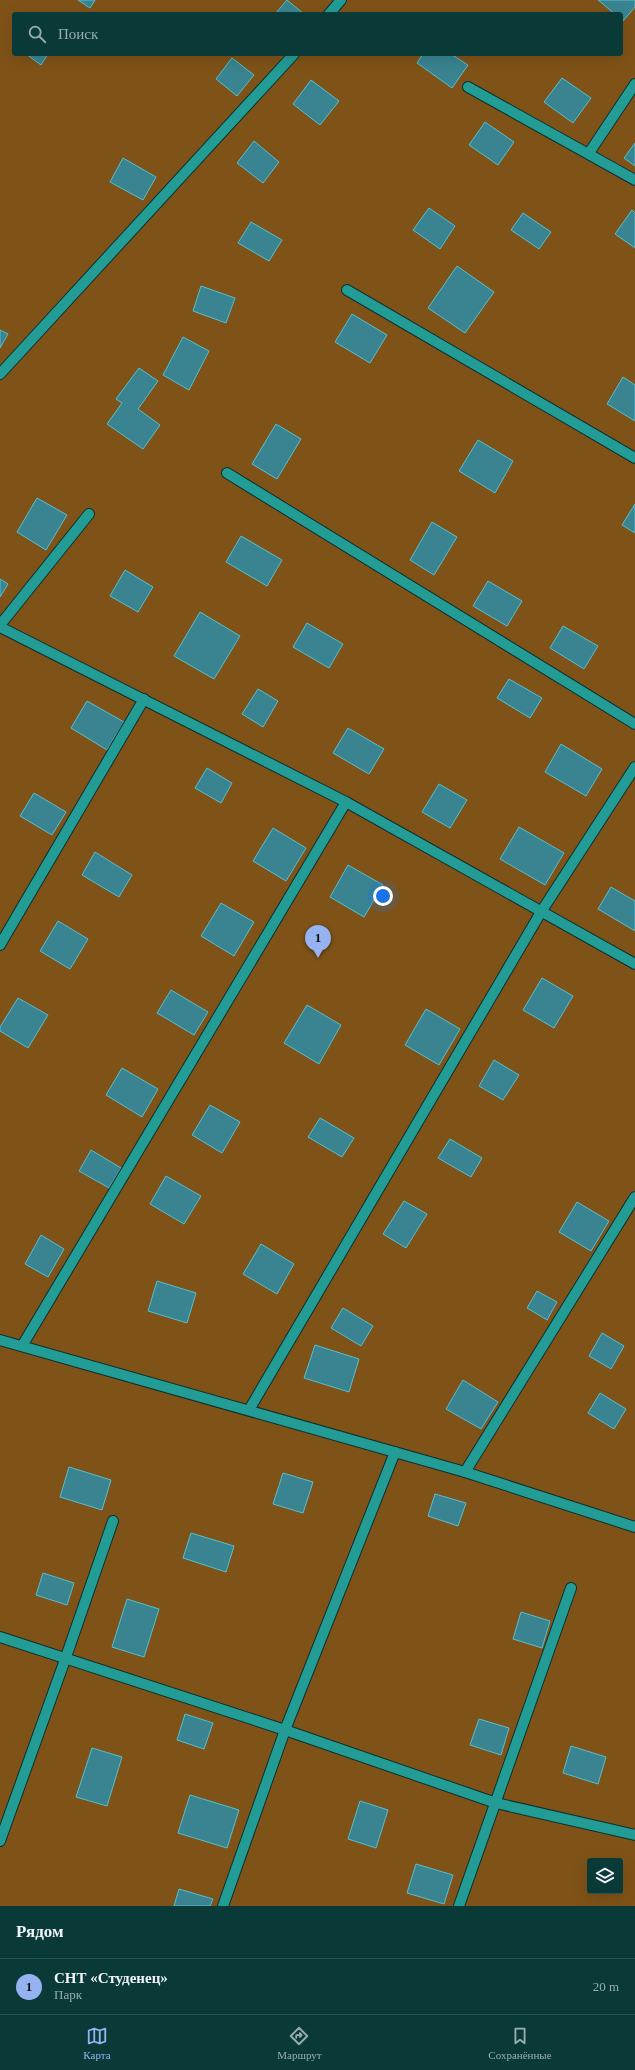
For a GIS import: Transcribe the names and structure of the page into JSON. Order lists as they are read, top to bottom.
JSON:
{
  "page": {
    "search": "Поиск",
    "pins": "1",
    "heading": "Рядом",
    "list": [
      {
        "mark": "1",
        "name": "СНТ «Студенец»",
        "note": "Парк",
        "value": "20 m"
      }
    ],
    "nav": ["Карта", "Маршрут", "Сохранённые"]
  }
}
